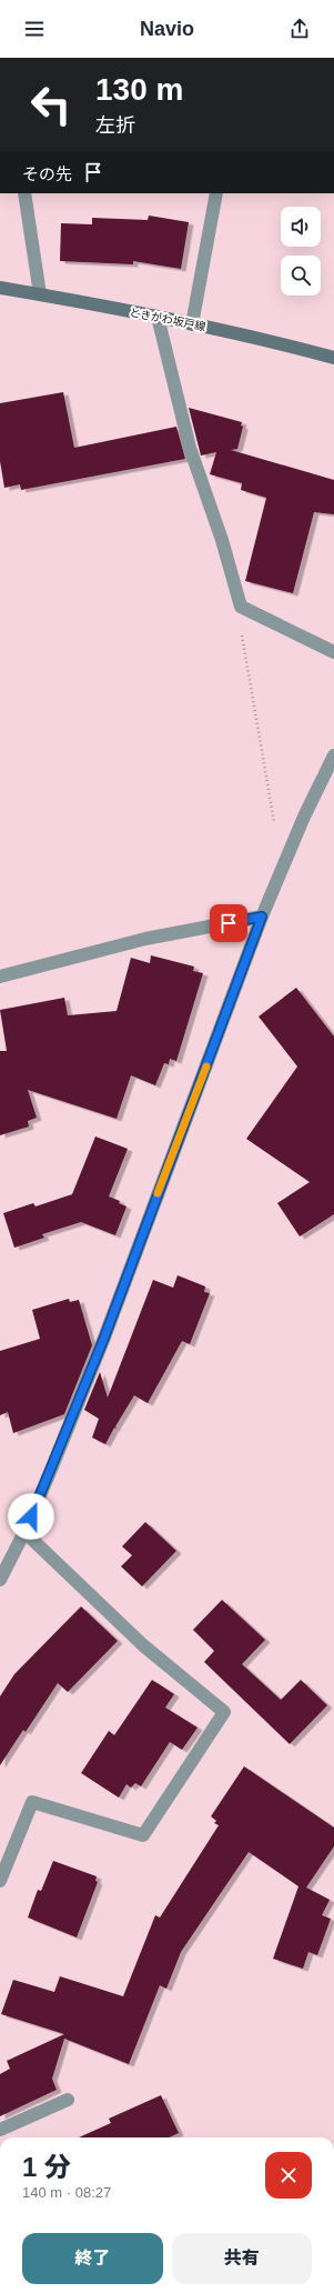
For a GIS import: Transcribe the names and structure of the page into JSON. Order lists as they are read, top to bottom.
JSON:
{
  "streets": {
    "main road": ["ときがわ坂戸線"]
  },
  "page": {
    "header": "Navio",
    "turn": ["130 m", "左折"],
    "then": "その先",
    "heading": ["1 分", "140 m · 08:27"],
    "buttons": ["終了", "共有"]
  }
}
